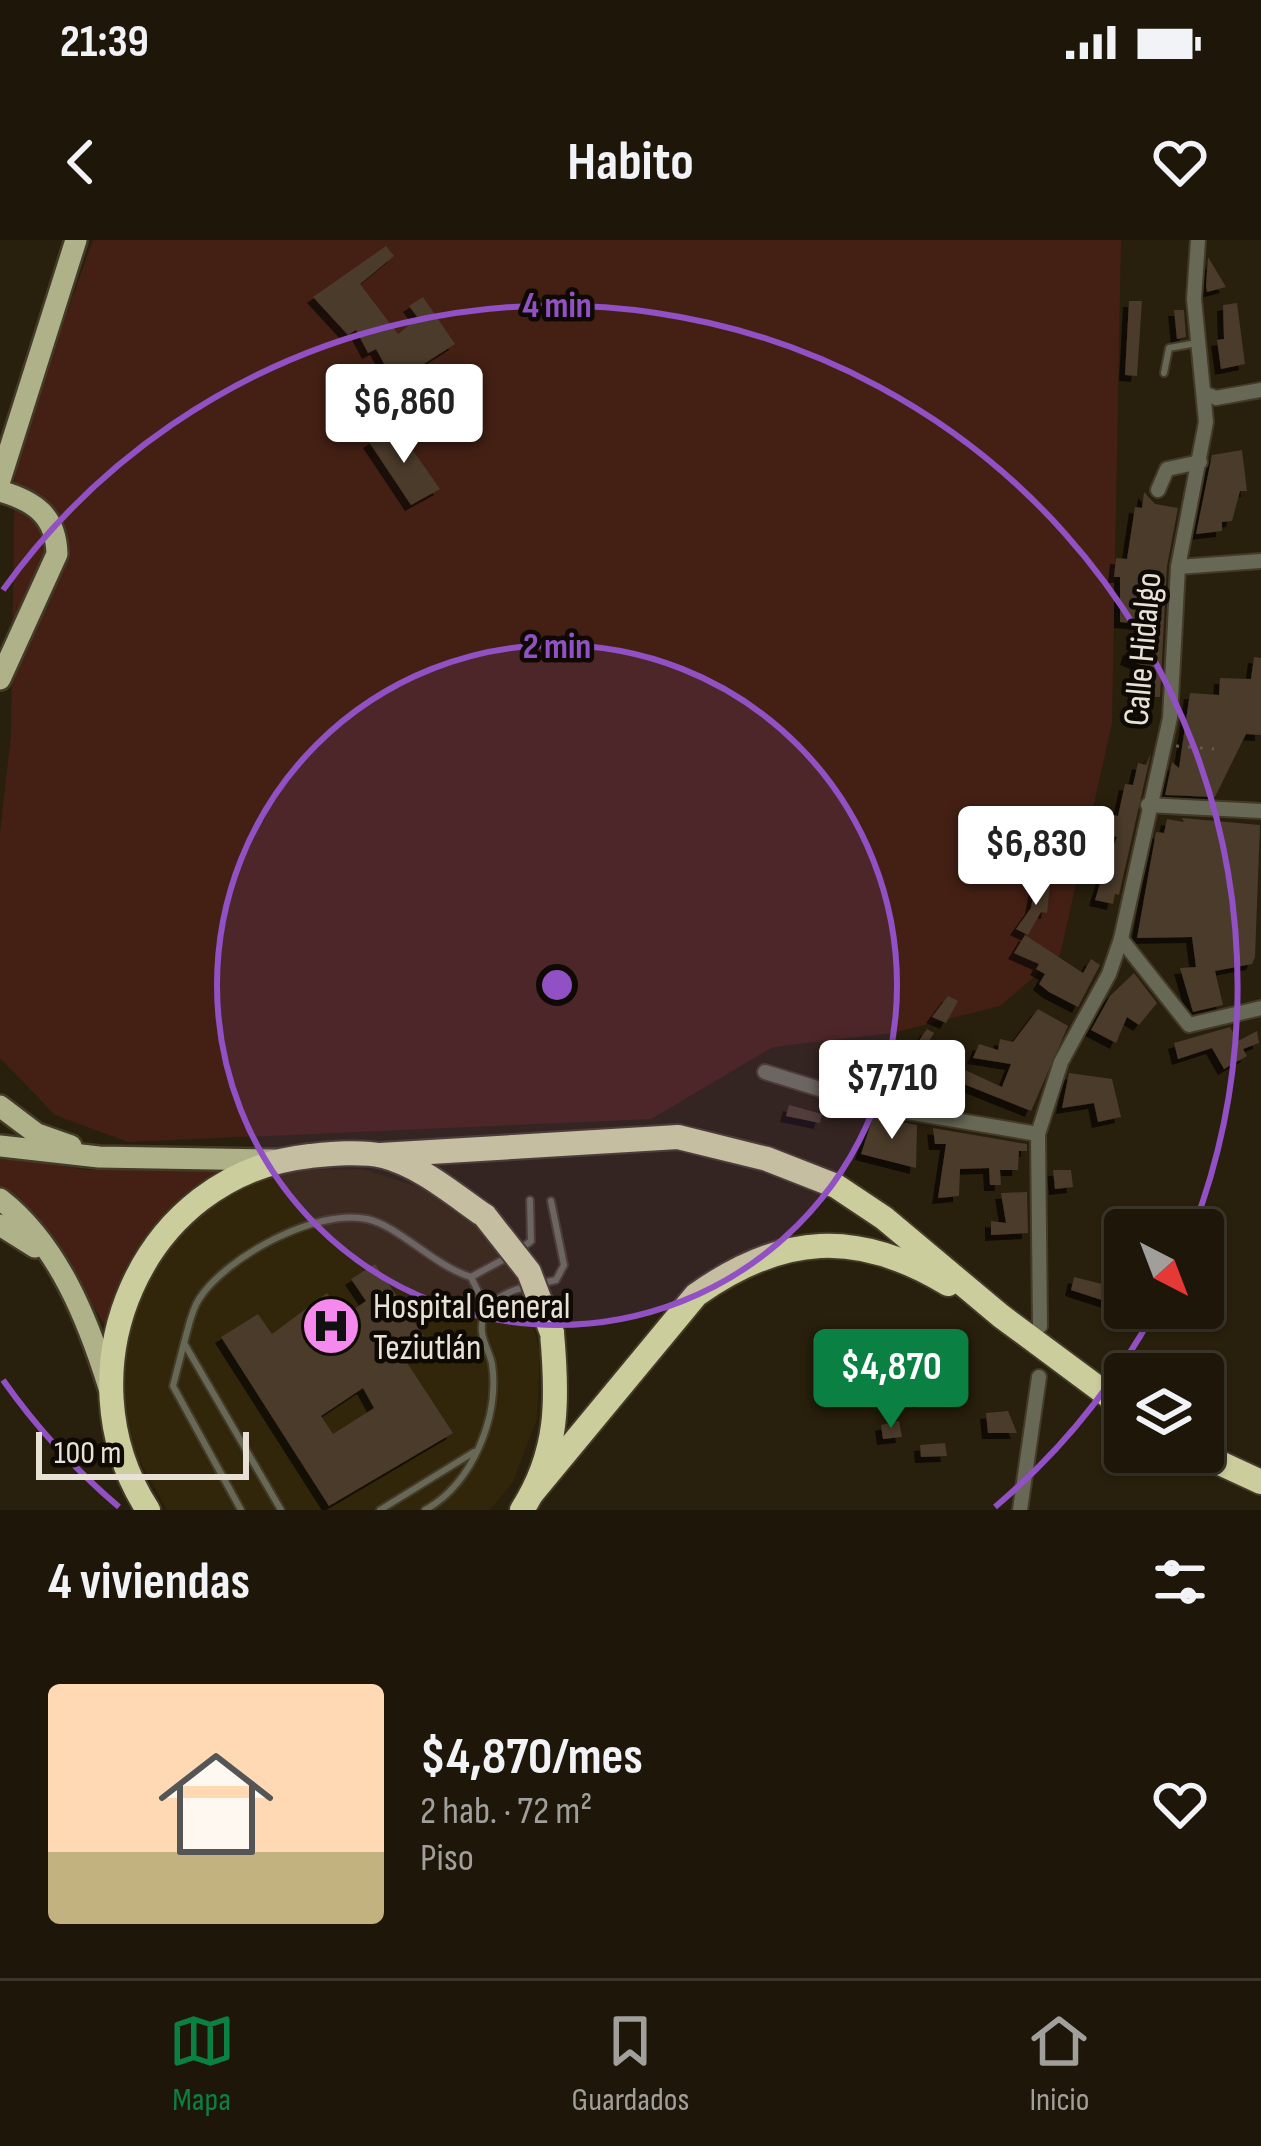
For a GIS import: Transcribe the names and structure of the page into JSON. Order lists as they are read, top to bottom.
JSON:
{
  "streets": {
    "street": ["Calle Hidalgo"]
  },
  "places": {
    "hospital": ["Hospital General Teziutlán"]
  },
  "scale_bar": "100 m",
  "north": "bottom right",
  "page": {
    "status": "21:39",
    "header": "Habito",
    "price": [
      "$6,860",
      "$6,830",
      "$7,710",
      "$4,870"
    ],
    "scale": "100 m",
    "heading": "4 viviendas",
    "list": [
      {
        "name": "$4,870/mes",
        "note": "2 hab. · 72 m² · Piso"
      }
    ],
    "tabs": ["Mapa", "Guardados", "Inicio"]
  },
  "rings": ["4 min", "2 min"]
}
